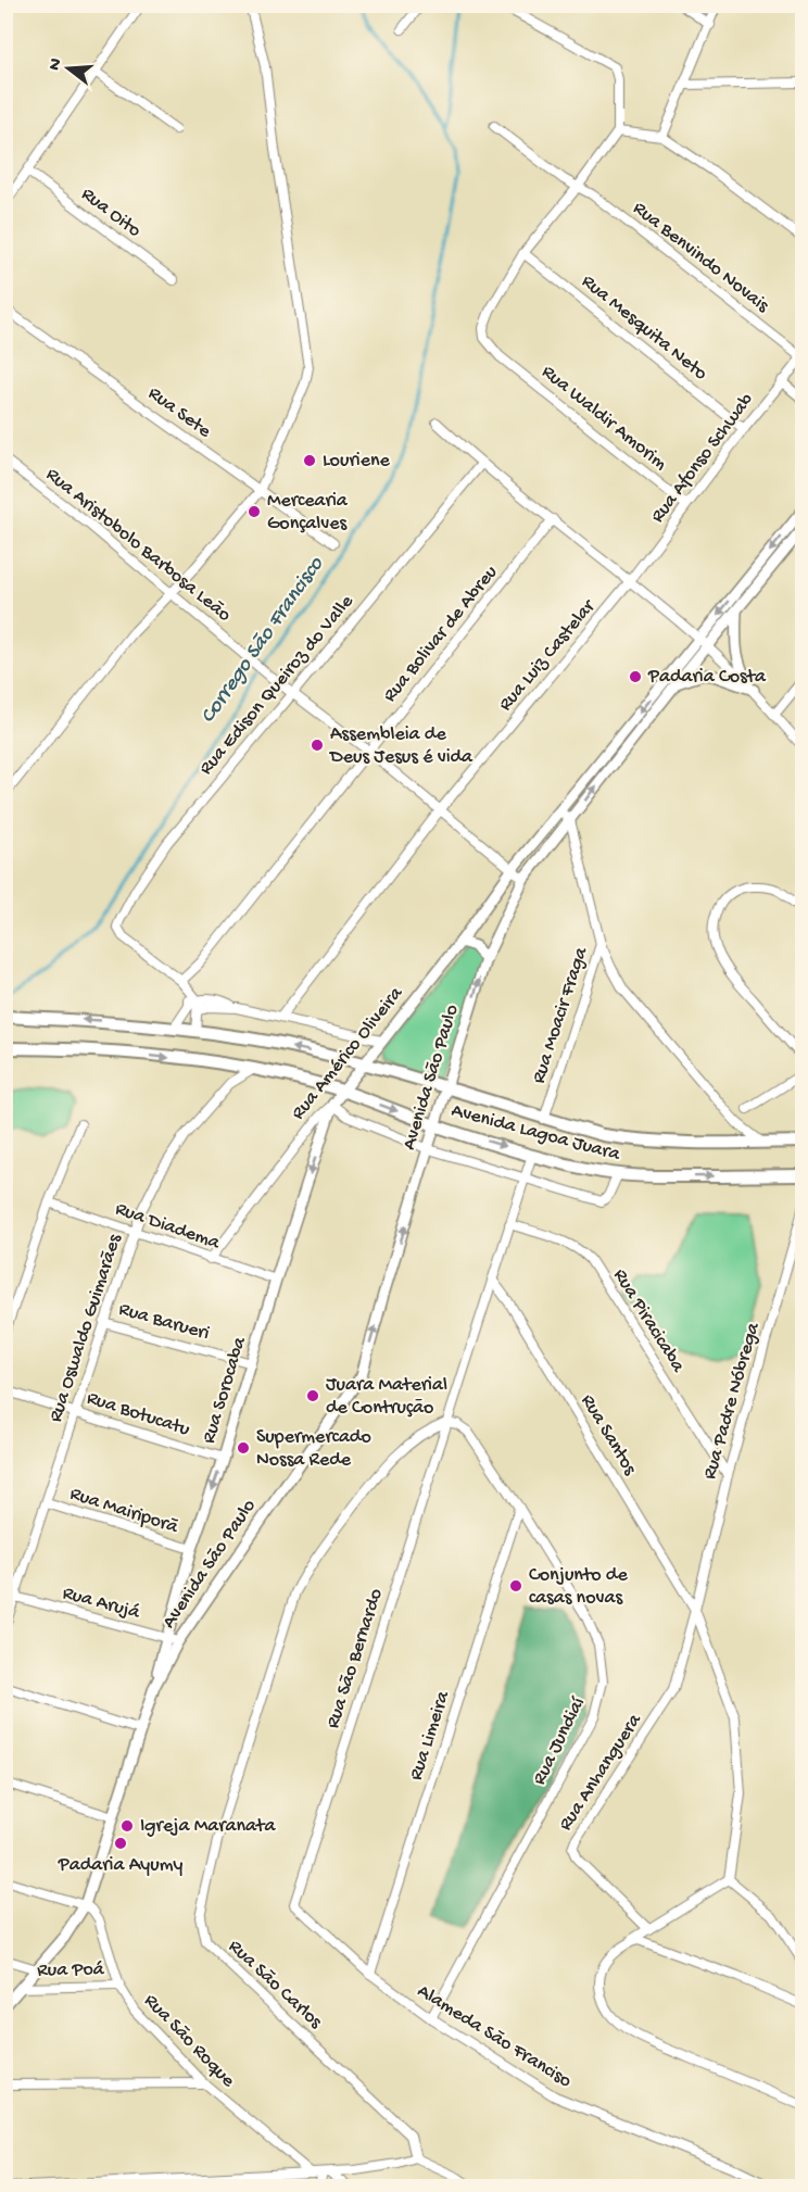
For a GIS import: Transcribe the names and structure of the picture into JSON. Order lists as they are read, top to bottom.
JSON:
{
  "streets": {
    "main road": ["Avenida Lagoa Juara"],
    "street": [
      "Rua Oito",
      "Rua Benvindo Novais",
      "Rua Mesquita Neto",
      "Rua Sete",
      "Rua Waldir Amorim",
      "Rua Afonso Schwab",
      "Rua Aristobolo Barbosa Leão",
      "Rua Bolivar de Abreu",
      "Rua Luiz Castelar",
      "Rua Edison Queiroz do Valle",
      "Rua Moacir Fraga",
      "Rua Américo Oliveira",
      "Avenida São Paulo",
      "Rua Diadema",
      "Rua Piracicaba",
      "Rua Barueri",
      "Rua Oswaldo Guimarães",
      "Rua Sorocaba",
      "Rua Padre Nóbrega",
      "Rua Botucatu",
      "Rua Santos",
      "Rua Mairiporã",
      "Rua Arujá",
      "Rua São Bernardo",
      "Rua Limeira",
      "Rua Jundiaí",
      "Rua Anhanguera",
      "Rua Poá",
      "Rua São Carlos",
      "Alameda São Franciso",
      "Rua São Roque"
    ]
  },
  "crossings": [
    ["Rua Benvindo Novais", "Rua Afonso Schwab"],
    ["Rua Mesquita Neto", "Rua Waldir Amorim"],
    ["Rua Mesquita Neto", "Rua Afonso Schwab"],
    ["Rua Waldir Amorim", "Rua Afonso Schwab"],
    ["Rua Afonso Schwab", "Rua Luiz Castelar"],
    ["Rua Aristobolo Barbosa Leão", "Rua Bolivar de Abreu"],
    ["Rua Aristobolo Barbosa Leão", "Rua Luiz Castelar"],
    ["Rua Aristobolo Barbosa Leão", "Rua Edison Queiroz do Valle"],
    ["Rua Aristobolo Barbosa Leão", "Rua Américo Oliveira"],
    ["Rua Aristobolo Barbosa Leão", "Avenida São Paulo"],
    ["Rua Bolivar de Abreu", "Rua Edison Queiroz do Valle"],
    ["Rua Moacir Fraga", "Avenida São Paulo"],
    ["Rua Moacir Fraga", "Avenida Lagoa Juara"],
    ["Rua Américo Oliveira", "Avenida São Paulo"],
    ["Rua Américo Oliveira", "Avenida Lagoa Juara"],
    ["Rua Américo Oliveira", "Rua Diadema"],
    ["Rua Américo Oliveira", "Rua Sorocaba"],
    ["Avenida São Paulo", "Avenida Lagoa Juara"],
    ["Avenida São Paulo", "Rua Sorocaba"],
    ["Avenida São Paulo", "Rua Arujá"],
    ["Avenida São Paulo", "Rua Poá"],
    ["Avenida São Paulo", "Rua São Roque"],
    ["Avenida Lagoa Juara", "Rua Oswaldo Guimarães"],
    ["Rua Diadema", "Rua Oswaldo Guimarães"],
    ["Rua Diadema", "Rua Sorocaba"],
    ["Rua Piracicaba", "Rua Padre Nóbrega"],
    ["Rua Barueri", "Rua Oswaldo Guimarães"],
    ["Rua Barueri", "Rua Sorocaba"],
    ["Rua Oswaldo Guimarães", "Rua Botucatu"],
    ["Rua Oswaldo Guimarães", "Rua Mairiporã"],
    ["Rua Oswaldo Guimarães", "Rua Arujá"],
    ["Rua Sorocaba", "Rua Botucatu"],
    ["Rua Sorocaba", "Rua Mairiporã"],
    ["Rua Sorocaba", "Rua Arujá"],
    ["Rua Padre Nóbrega", "Rua Santos"],
    ["Rua Padre Nóbrega", "Rua Anhanguera"],
    ["Rua Santos", "Rua Anhanguera"],
    ["Rua São Bernardo", "Rua Jundiaí"],
    ["Rua São Bernardo", "Rua São Carlos"],
    ["Rua São Bernardo", "Alameda São Franciso"],
    ["Rua Limeira", "Rua Jundiaí"],
    ["Rua Limeira", "Alameda São Franciso"],
    ["Rua Jundiaí", "Rua São Carlos"],
    ["Rua Jundiaí", "Alameda São Franciso"],
    ["Rua Poá", "Rua São Roque"]
  ],
  "one_way": ["Avenida São Paulo", "Rua Sorocaba"],
  "water": ["Corrego São Francisco"],
  "places": [
    "Louriene",
    "Mercearia Gonçalves",
    "Padaria Costa",
    "Assembleia de Deus Jesus é vida",
    "Juara Material de Contrução",
    "Supermercado Nossa Rede",
    "Conjunto de casas novas",
    "Igreja Maranata",
    "Padaria Ayumy"
  ],
  "north": "left"
}
